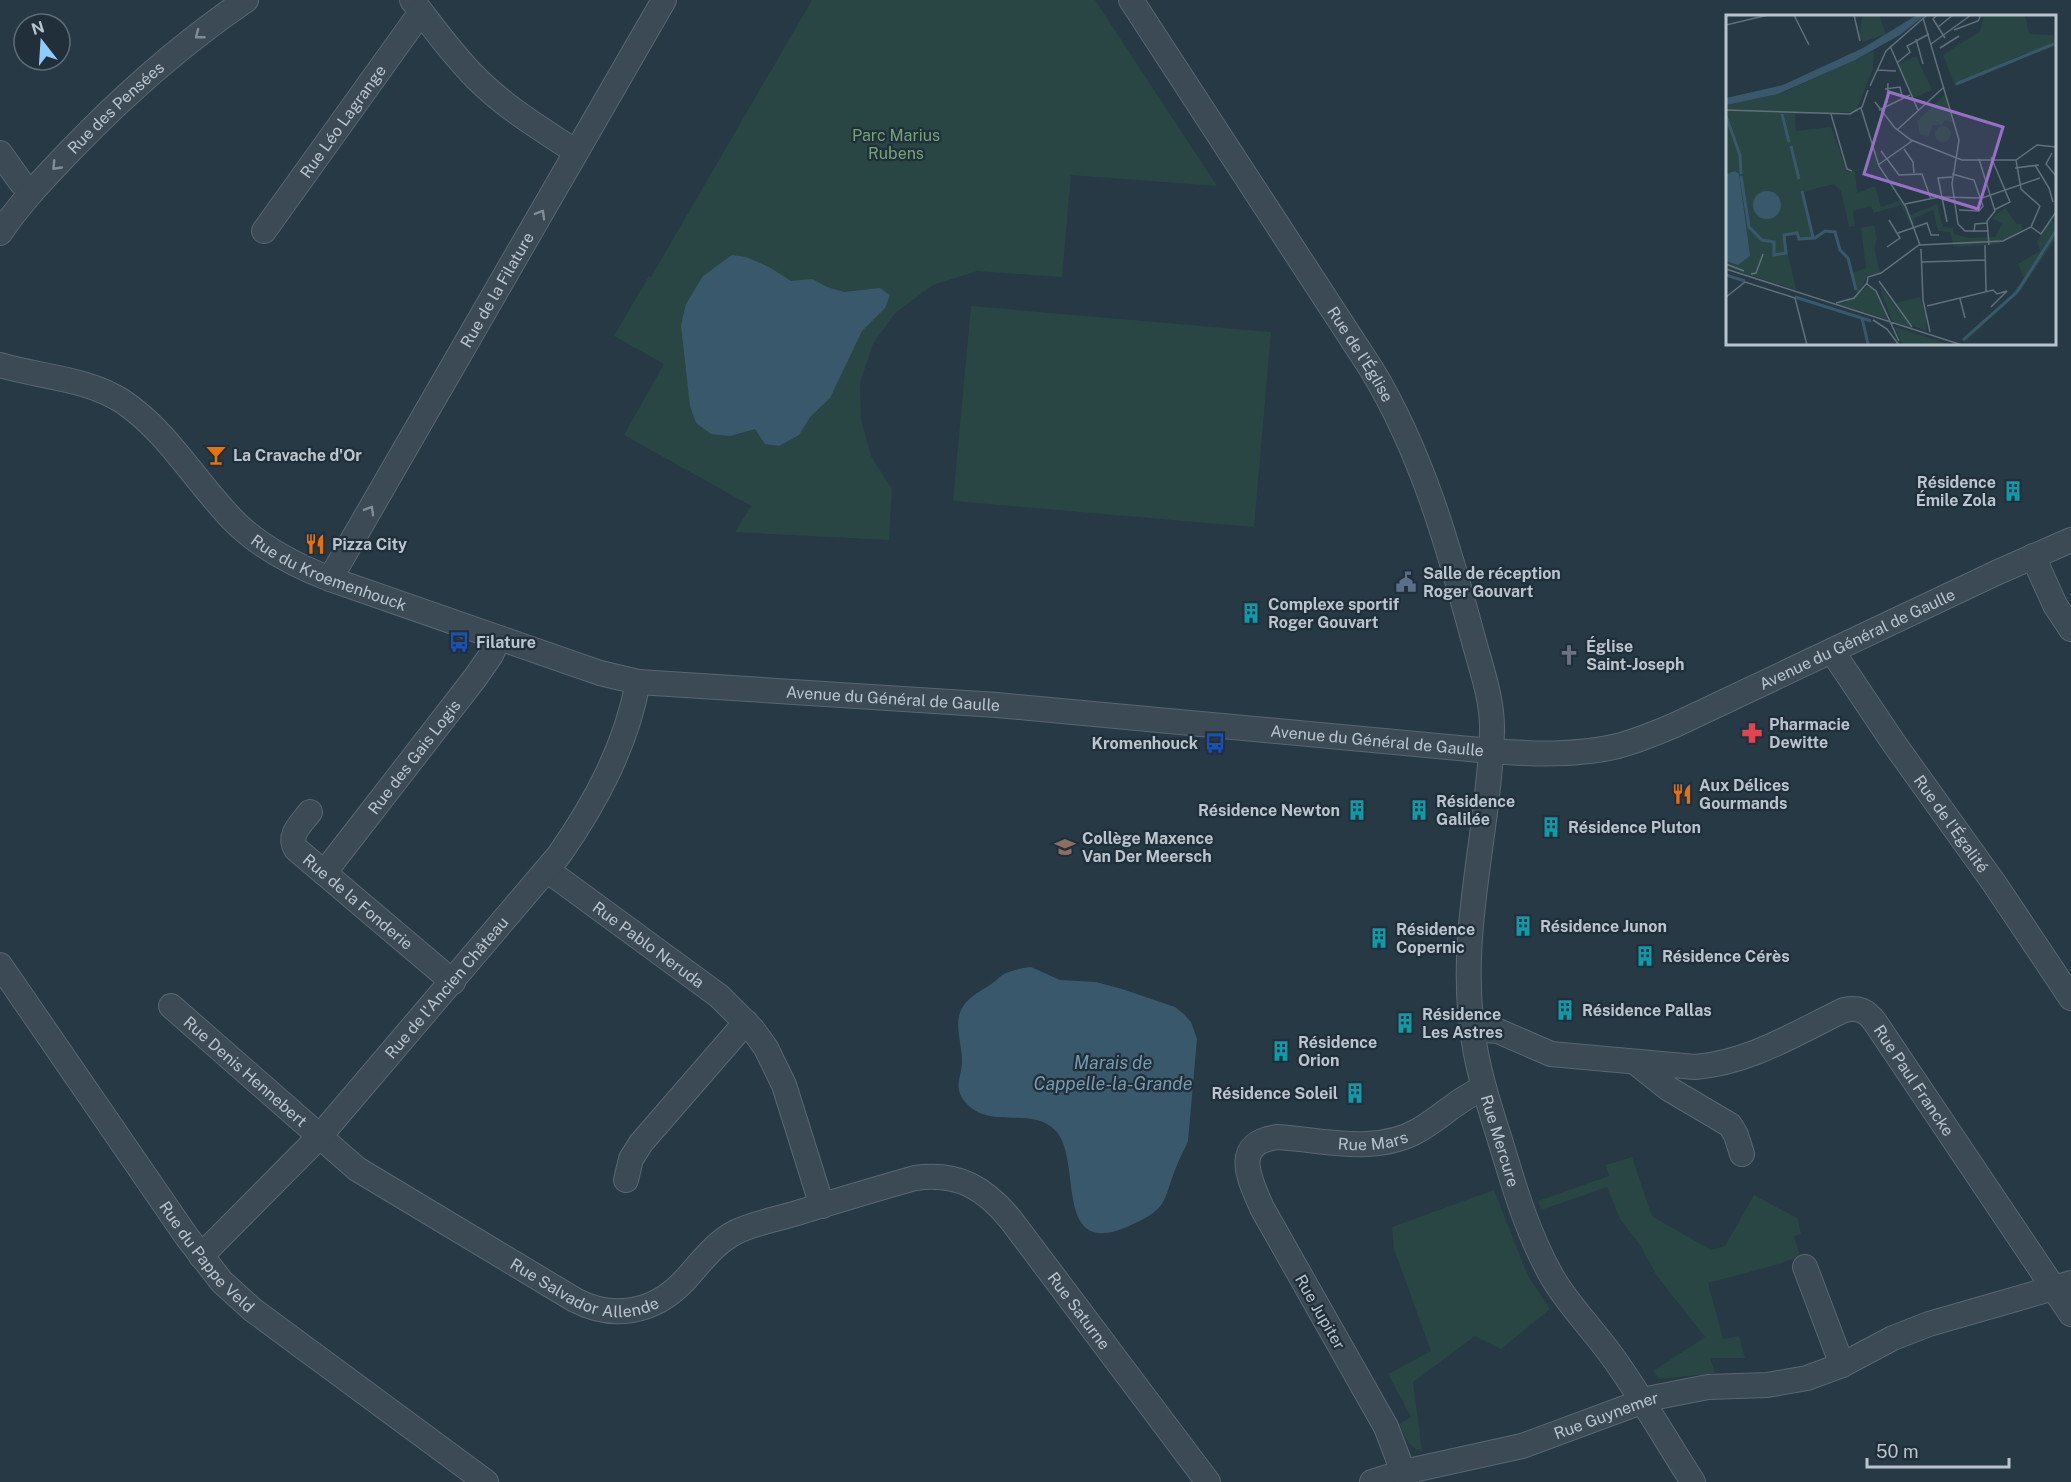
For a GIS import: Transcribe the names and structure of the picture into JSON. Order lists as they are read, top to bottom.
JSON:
{
  "streets": {
    "street": [
      "Rue des Pensées",
      "Rue Léo Lagrange",
      "Rue de la Filature",
      "Rue de l'Église",
      "Rue du Kroemenhouck",
      "Avenue du Général de Gaulle",
      "Rue des Gais Logis",
      "Rue de l'Égalité",
      "Rue de la Fonderie",
      "Rue Pablo Neruda",
      "Rue de l'Ancien Château",
      "Rue Denis Hennebert",
      "Rue Paul Francke",
      "Rue Mars",
      "Rue Mercure",
      "Rue du Pappe Veld",
      "Rue Salvador Allende",
      "Rue Saturne",
      "Rue Jupiter",
      "Rue Guynemer"
    ]
  },
  "crossings": [
    ["Rue Léo Lagrange", "Rue de la Filature"],
    ["Rue de la Filature", "Rue du Kroemenhouck"],
    ["Rue de l'Église", "Avenue du Général de Gaulle"],
    ["Rue de l'Église", "Rue Mercure"],
    ["Rue du Kroemenhouck", "Avenue du Général de Gaulle"],
    ["Rue du Kroemenhouck", "Rue des Gais Logis"],
    ["Rue du Kroemenhouck", "Rue de l'Ancien Château"],
    ["Avenue du Général de Gaulle", "Rue de l'Égalité"],
    ["Avenue du Général de Gaulle", "Rue de l'Ancien Château"],
    ["Avenue du Général de Gaulle", "Rue Mercure"],
    ["Rue des Gais Logis", "Rue de la Fonderie"],
    ["Rue de la Fonderie", "Rue de l'Ancien Château"],
    ["Rue Pablo Neruda", "Rue de l'Ancien Château"],
    ["Rue Pablo Neruda", "Rue Salvador Allende"],
    ["Rue de l'Ancien Château", "Rue Denis Hennebert"],
    ["Rue de l'Ancien Château", "Rue du Pappe Veld"],
    ["Rue de l'Ancien Château", "Rue Salvador Allende"],
    ["Rue Denis Hennebert", "Rue Salvador Allende"],
    ["Rue Paul Francke", "Rue Guynemer"],
    ["Rue Mars", "Rue Mercure"],
    ["Rue Mars", "Rue Jupiter"],
    ["Rue Mercure", "Rue Guynemer"],
    ["Rue Salvador Allende", "Rue Saturne"],
    ["Rue Jupiter", "Rue Guynemer"]
  ],
  "one_way": ["Rue des Pensées", "Rue de la Filature"],
  "water": ["Marais de Cappelle-la-Grande"],
  "parks": ["Parc Marius Rubens"],
  "places": {
    "bar": ["La Cravache d'Or"],
    "building": [
      "Résidence Émile Zola",
      "Complexe sportif Roger Gouvart",
      "Résidence Newton",
      "Résidence Galilée",
      "Résidence Pluton",
      "Résidence Junon",
      "Résidence Copernic",
      "Résidence Cérès",
      "Résidence Pallas",
      "Résidence Les Astres",
      "Résidence Orion",
      "Résidence Soleil"
    ],
    "restaurant": ["Pizza City", "Aux Délices Gourmands"],
    "public building": ["Salle de réception Roger Gouvart"],
    "bus stop": ["Filature", "Kromenhouck"],
    "church": ["Église Saint-Joseph"],
    "pharmacy": ["Pharmacie Dewitte"],
    "school or university": ["Collège Maxence Van Der Meersch"]
  },
  "scale_bar": "50 m",
  "north": "top"
}
